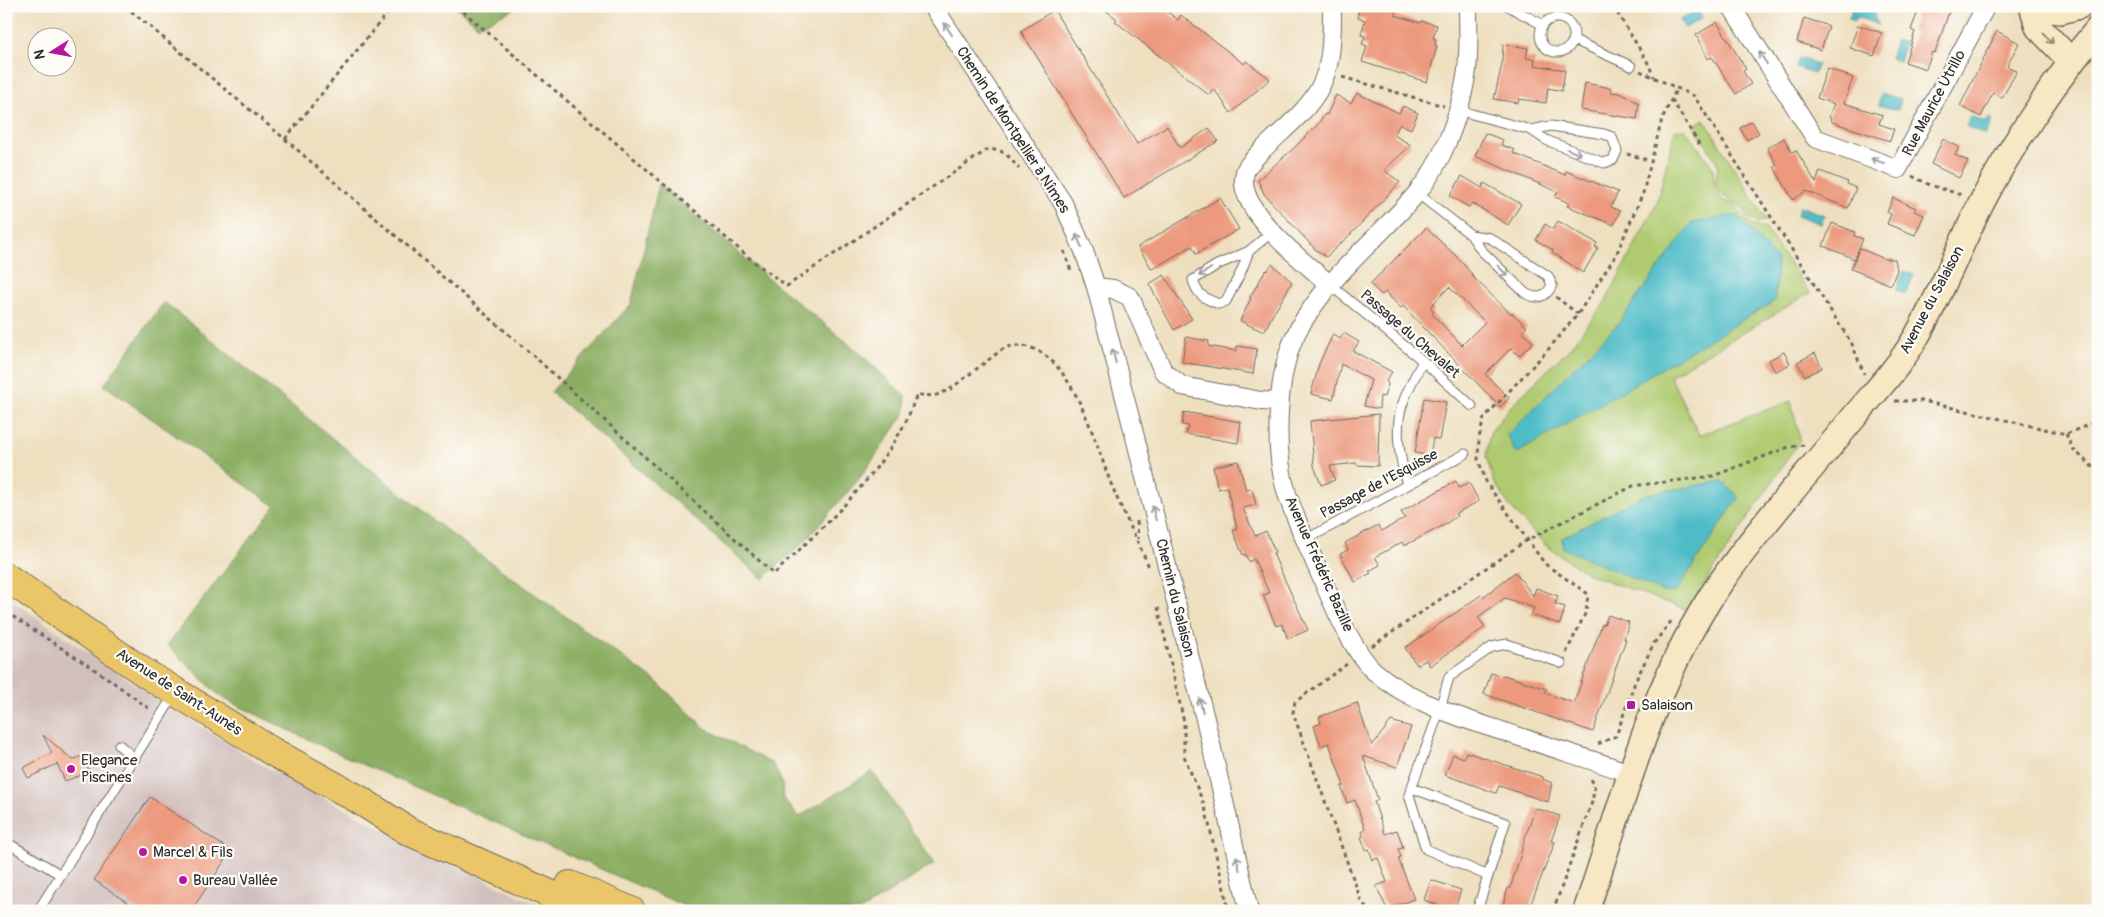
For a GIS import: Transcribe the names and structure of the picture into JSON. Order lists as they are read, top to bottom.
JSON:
{
  "streets": {
    "main road": ["Avenue de Saint-Aunès"],
    "street": [
      "Rue Maurice Utrillo",
      "Chemin de Montpellier à Nîmes",
      "Avenue du Salaison",
      "Avenue Frédéric Bazille",
      "Chemin du Salaison"
    ],
    "lane": ["Passage du Chevalet", "Passage de l'Esquisse"]
  },
  "crossings": [
    ["Chemin de Montpellier à Nîmes", "Chemin du Salaison"],
    ["Avenue du Salaison", "Avenue Frédéric Bazille"],
    ["Passage du Chevalet", "Avenue Frédéric Bazille"],
    ["Passage de l'Esquisse", "Avenue Frédéric Bazille"]
  ],
  "one_way": ["Rue Maurice Utrillo", "Chemin de Montpellier à Nîmes", "Chemin du Salaison"],
  "places": {
    "transit": ["Salaison"],
    "other": ["Elegance Piscines", "Marcel & Fils", "Bureau Vallée"]
  },
  "north": "left"
}
